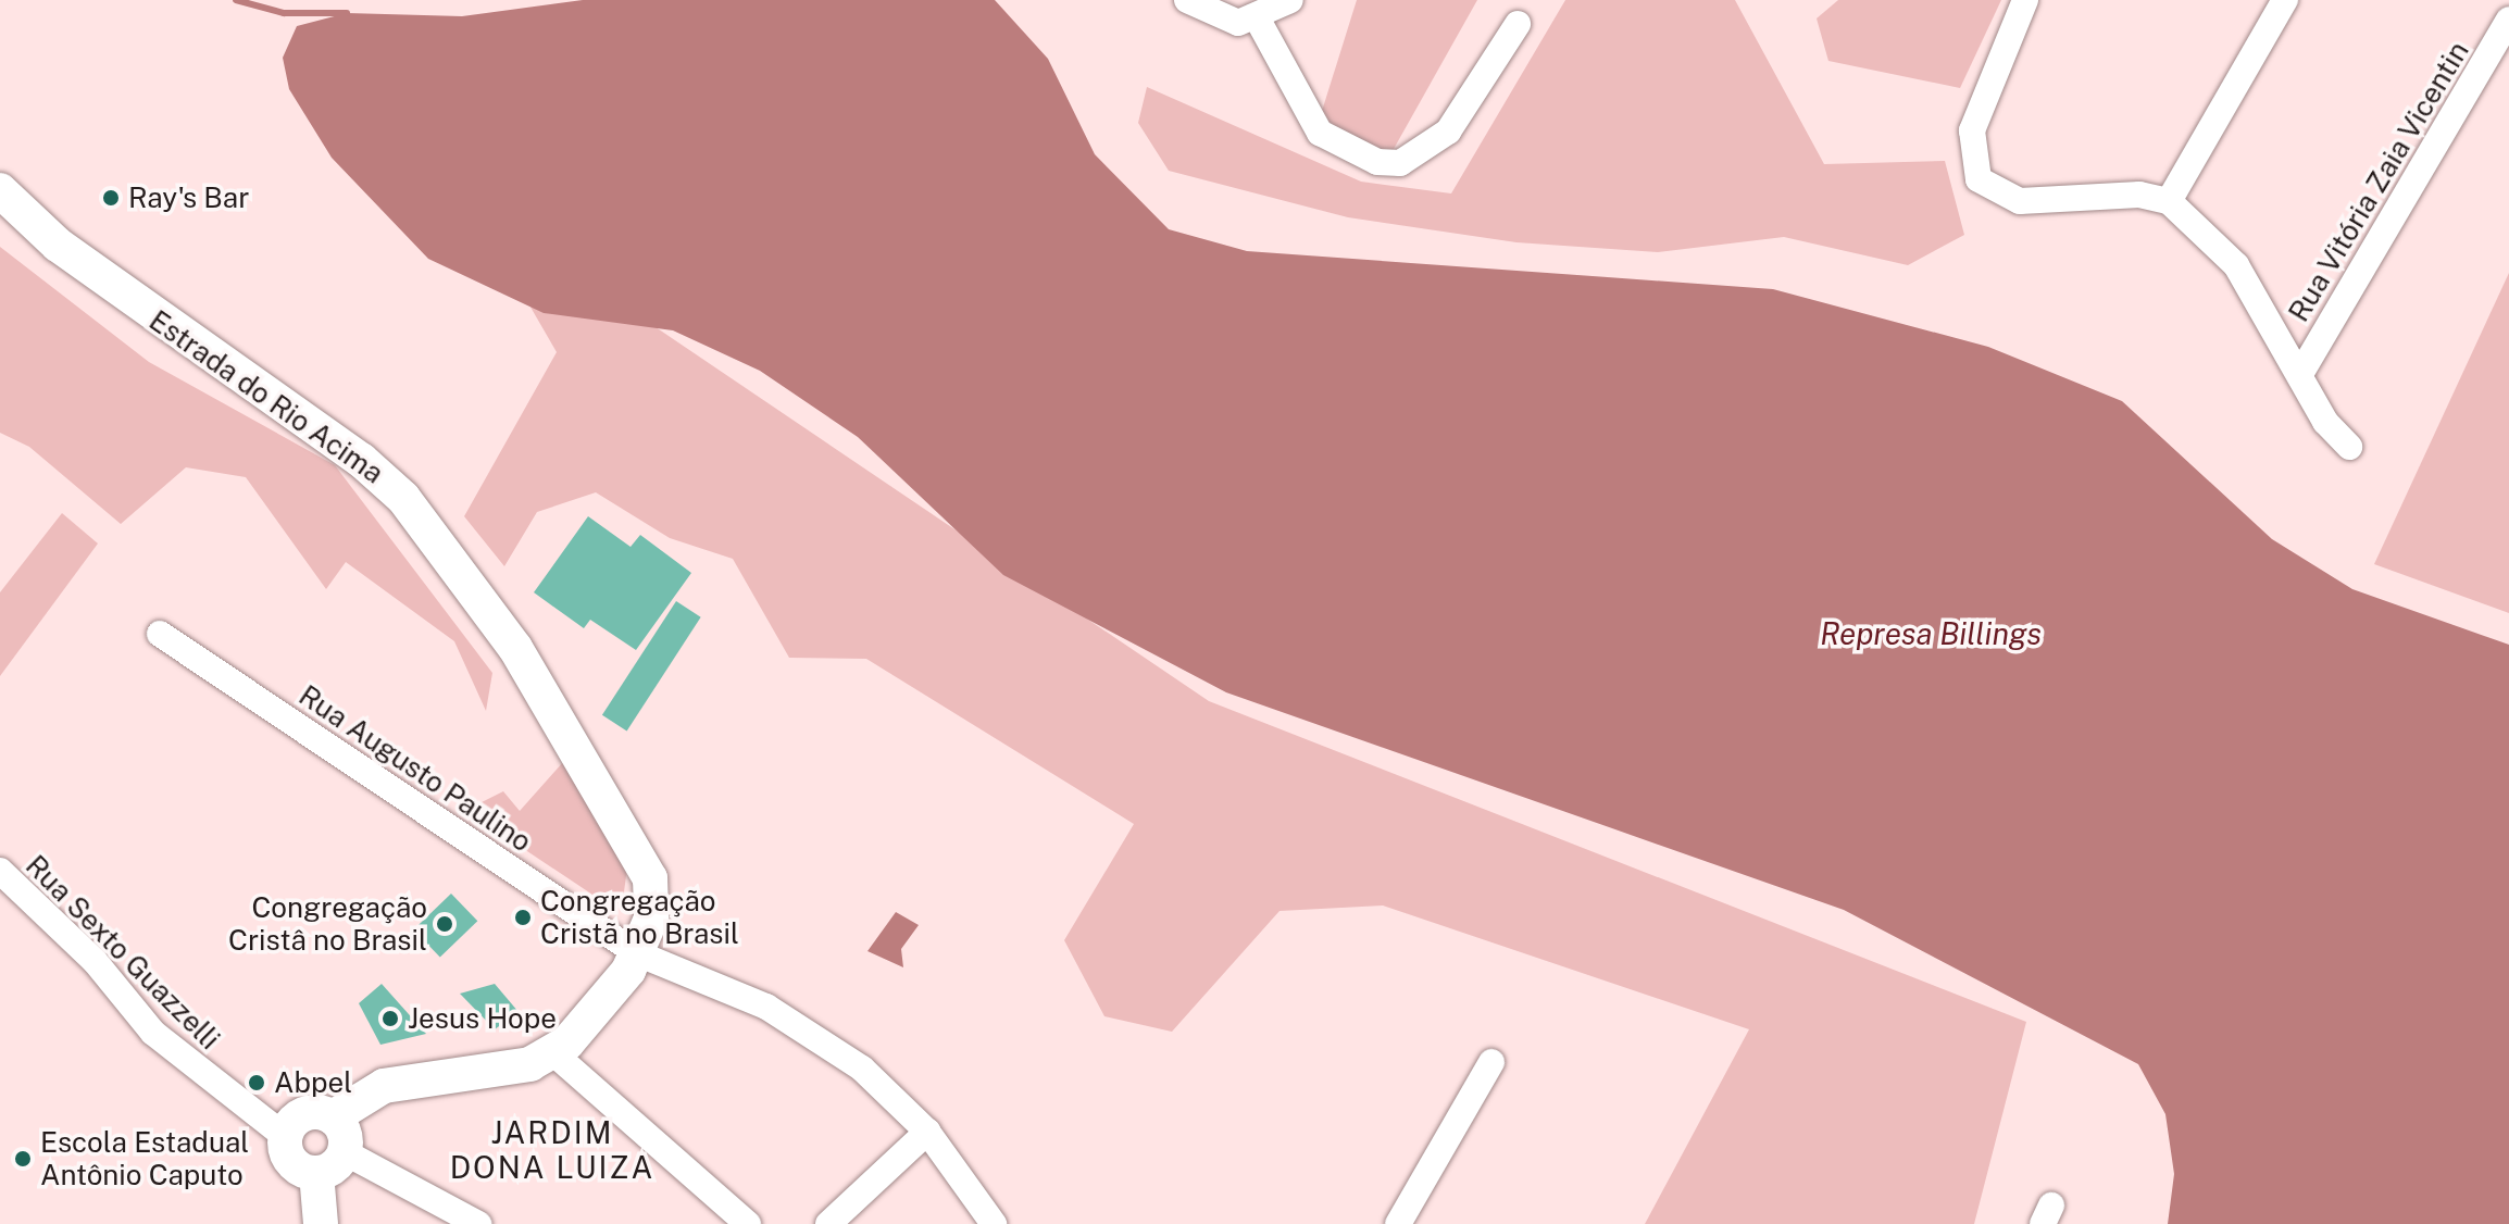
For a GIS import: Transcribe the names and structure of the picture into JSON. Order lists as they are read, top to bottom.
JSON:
{
  "streets": {
    "main road": ["Estrada do Rio Acima"],
    "street": ["Rua Vitória Zaia Vicentin", "Rua Augusto Paulino", "Rua Sexto Guazzelli"]
  },
  "crossings": [
    ["Estrada do Rio Acima", "Rua Augusto Paulino"],
    ["Estrada do Rio Acima", "Rua Sexto Guazzelli"]
  ],
  "districts": ["JARDIM DONA LUIZA"],
  "water": ["Represa Billings"],
  "places": [
    "Ray's Bar",
    "Congregação Cristã no Brasil",
    "Congregação Cristâ no Brasil",
    "Jesus Hope",
    "Abpel",
    "Escola Estadual Antônio Caputo"
  ]
}
